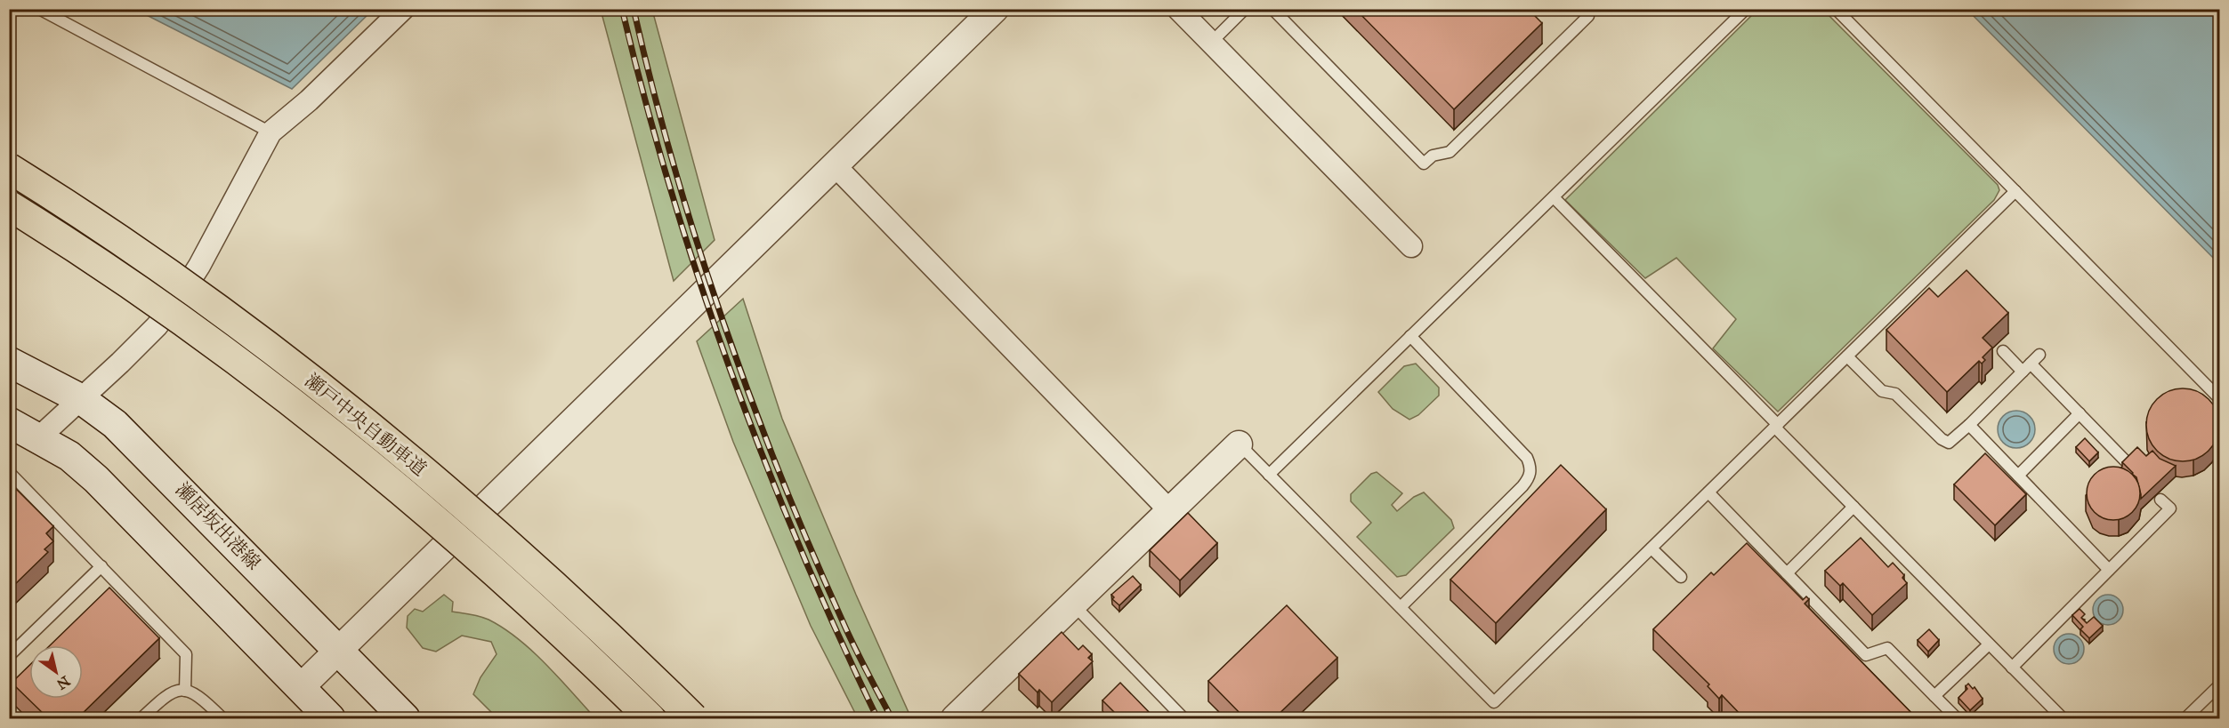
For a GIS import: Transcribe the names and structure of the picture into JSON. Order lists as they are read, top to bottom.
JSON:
{
  "streets": {
    "highway": ["瀬戸中央自動車道"],
    "main road": ["瀬居坂出港線"]
  },
  "north": "bottom right"
}
